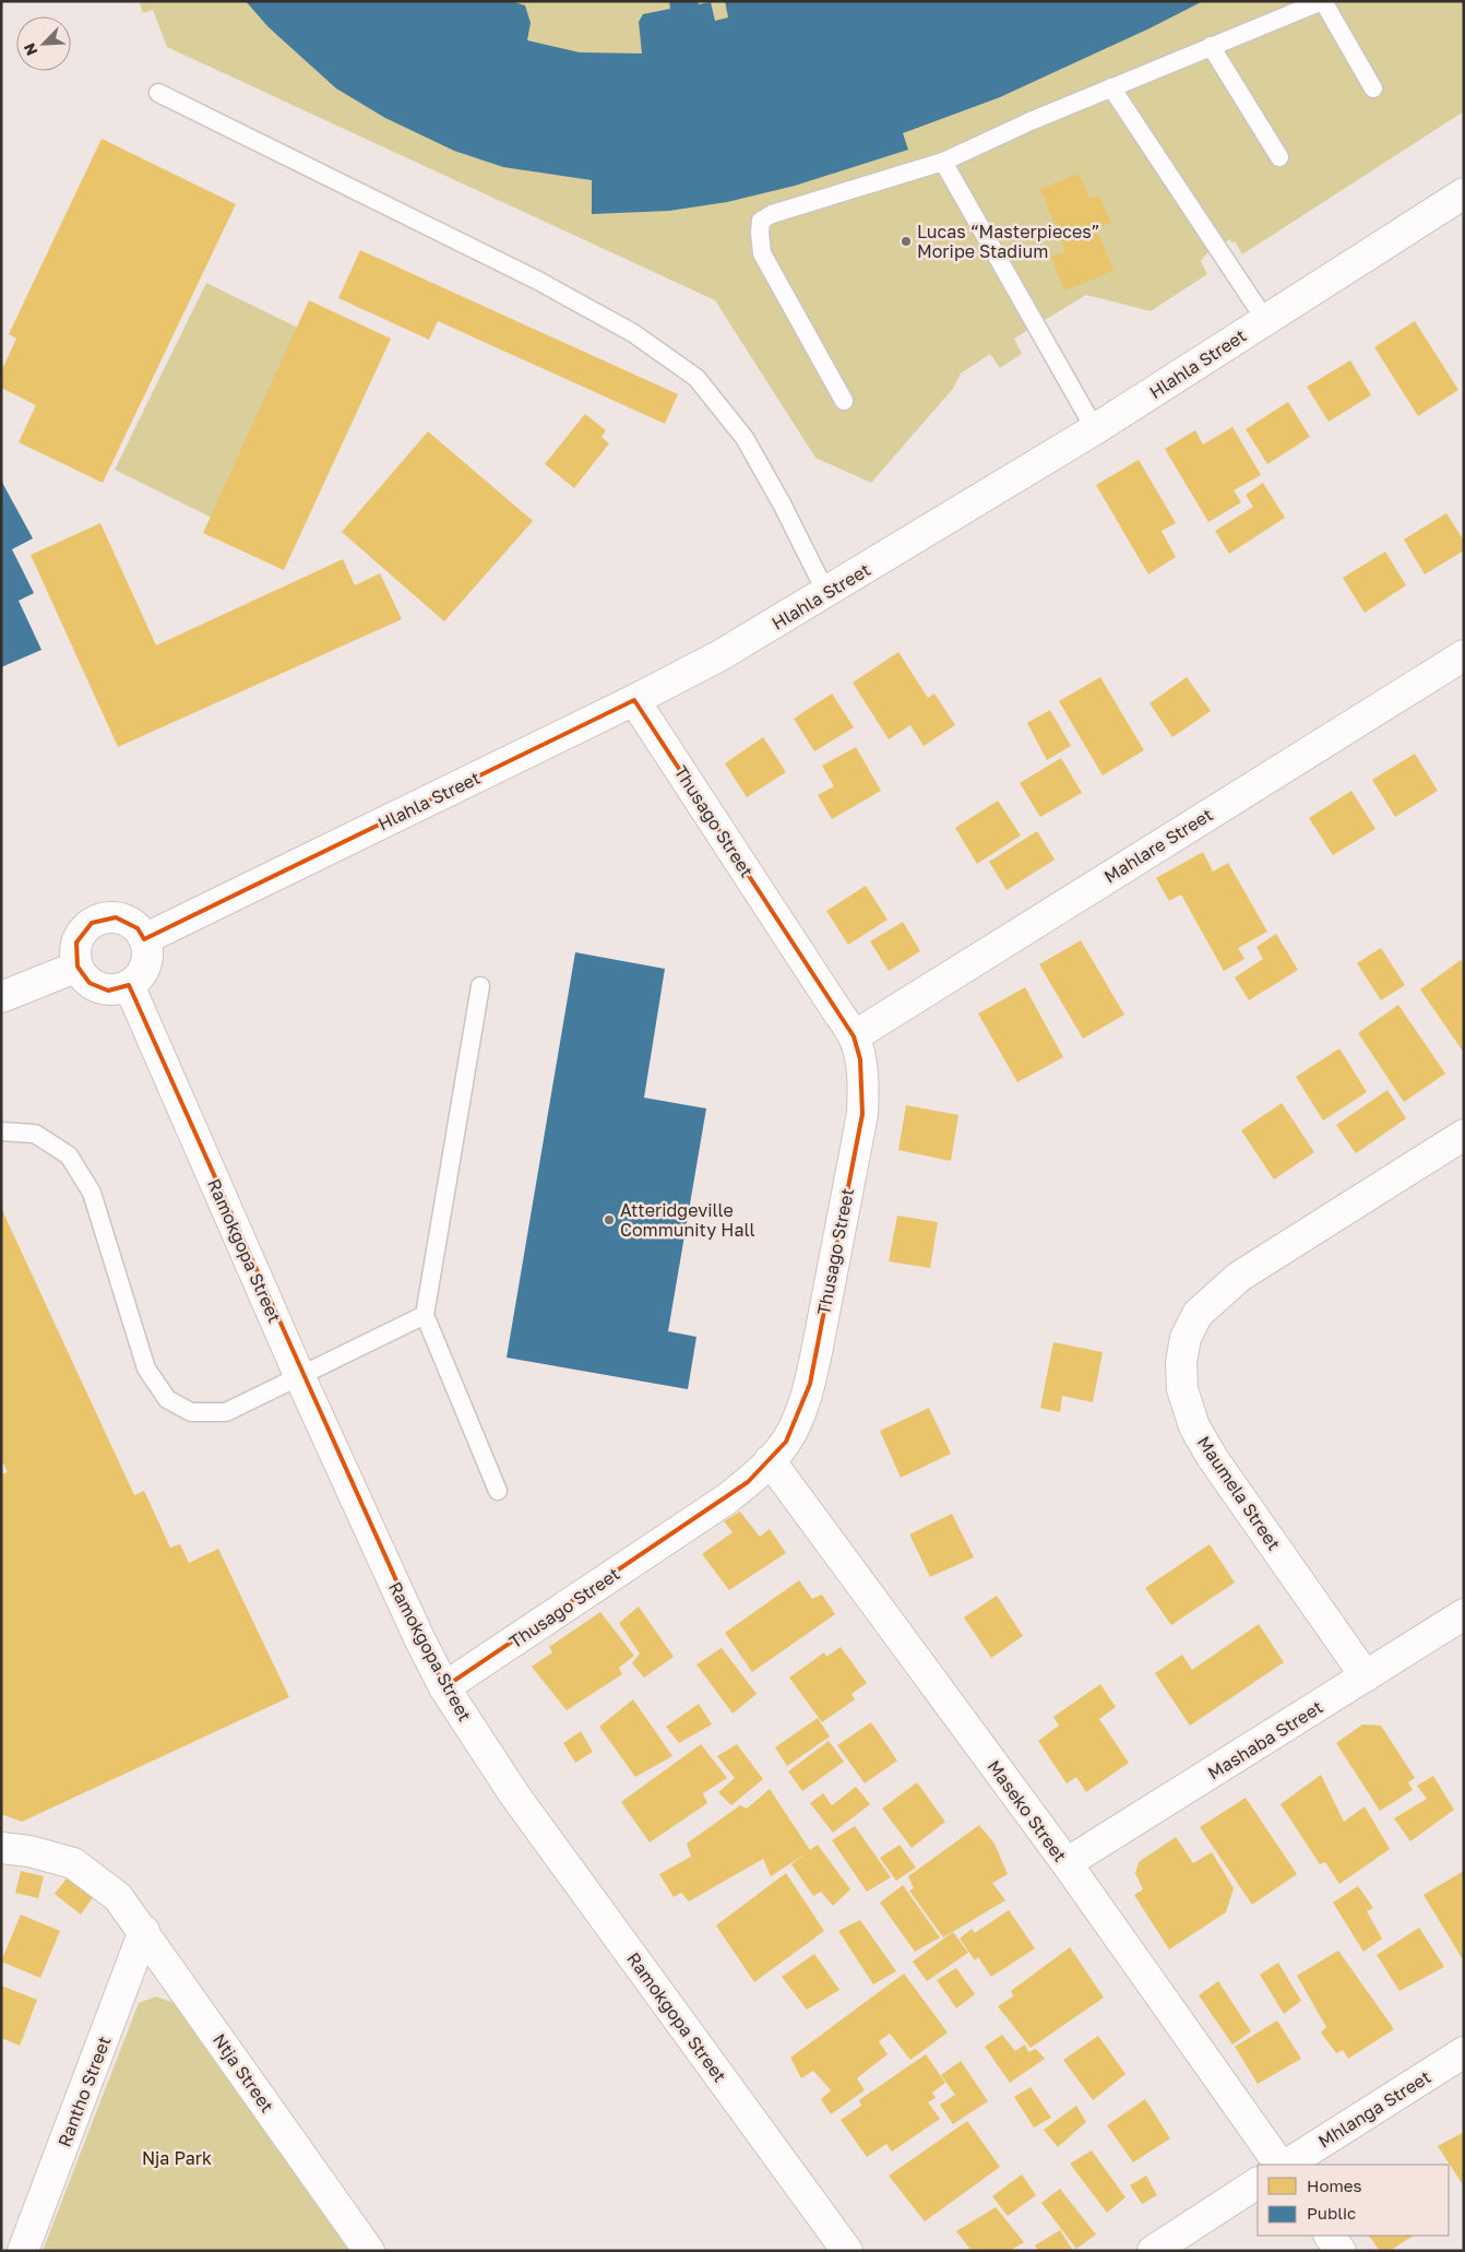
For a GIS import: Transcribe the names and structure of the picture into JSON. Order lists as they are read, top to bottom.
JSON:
{
  "streets": {
    "street": [
      "Hlahla Street",
      "Thusago Street",
      "Mahlare Street",
      "Ramokgopa Street",
      "Maumela Street",
      "Mashaba Street",
      "Maseko Street",
      "Ntja Street",
      "Rantho Street",
      "Mhlanga Street"
    ]
  },
  "crossings": [
    ["Hlahla Street", "Thusago Street"],
    ["Hlahla Street", "Ramokgopa Street"],
    ["Thusago Street", "Mahlare Street"],
    ["Thusago Street", "Ramokgopa Street"],
    ["Thusago Street", "Maseko Street"],
    ["Maumela Street", "Mashaba Street"],
    ["Mashaba Street", "Maseko Street"],
    ["Ntja Street", "Rantho Street"]
  ],
  "parks": ["Nja Park"],
  "places": ["Lucas “Masterpieces” Moripe Stadium", "Atteridgeville Community Hall"],
  "legend": ["Homes", "Public"],
  "north": "bottom left"
}
